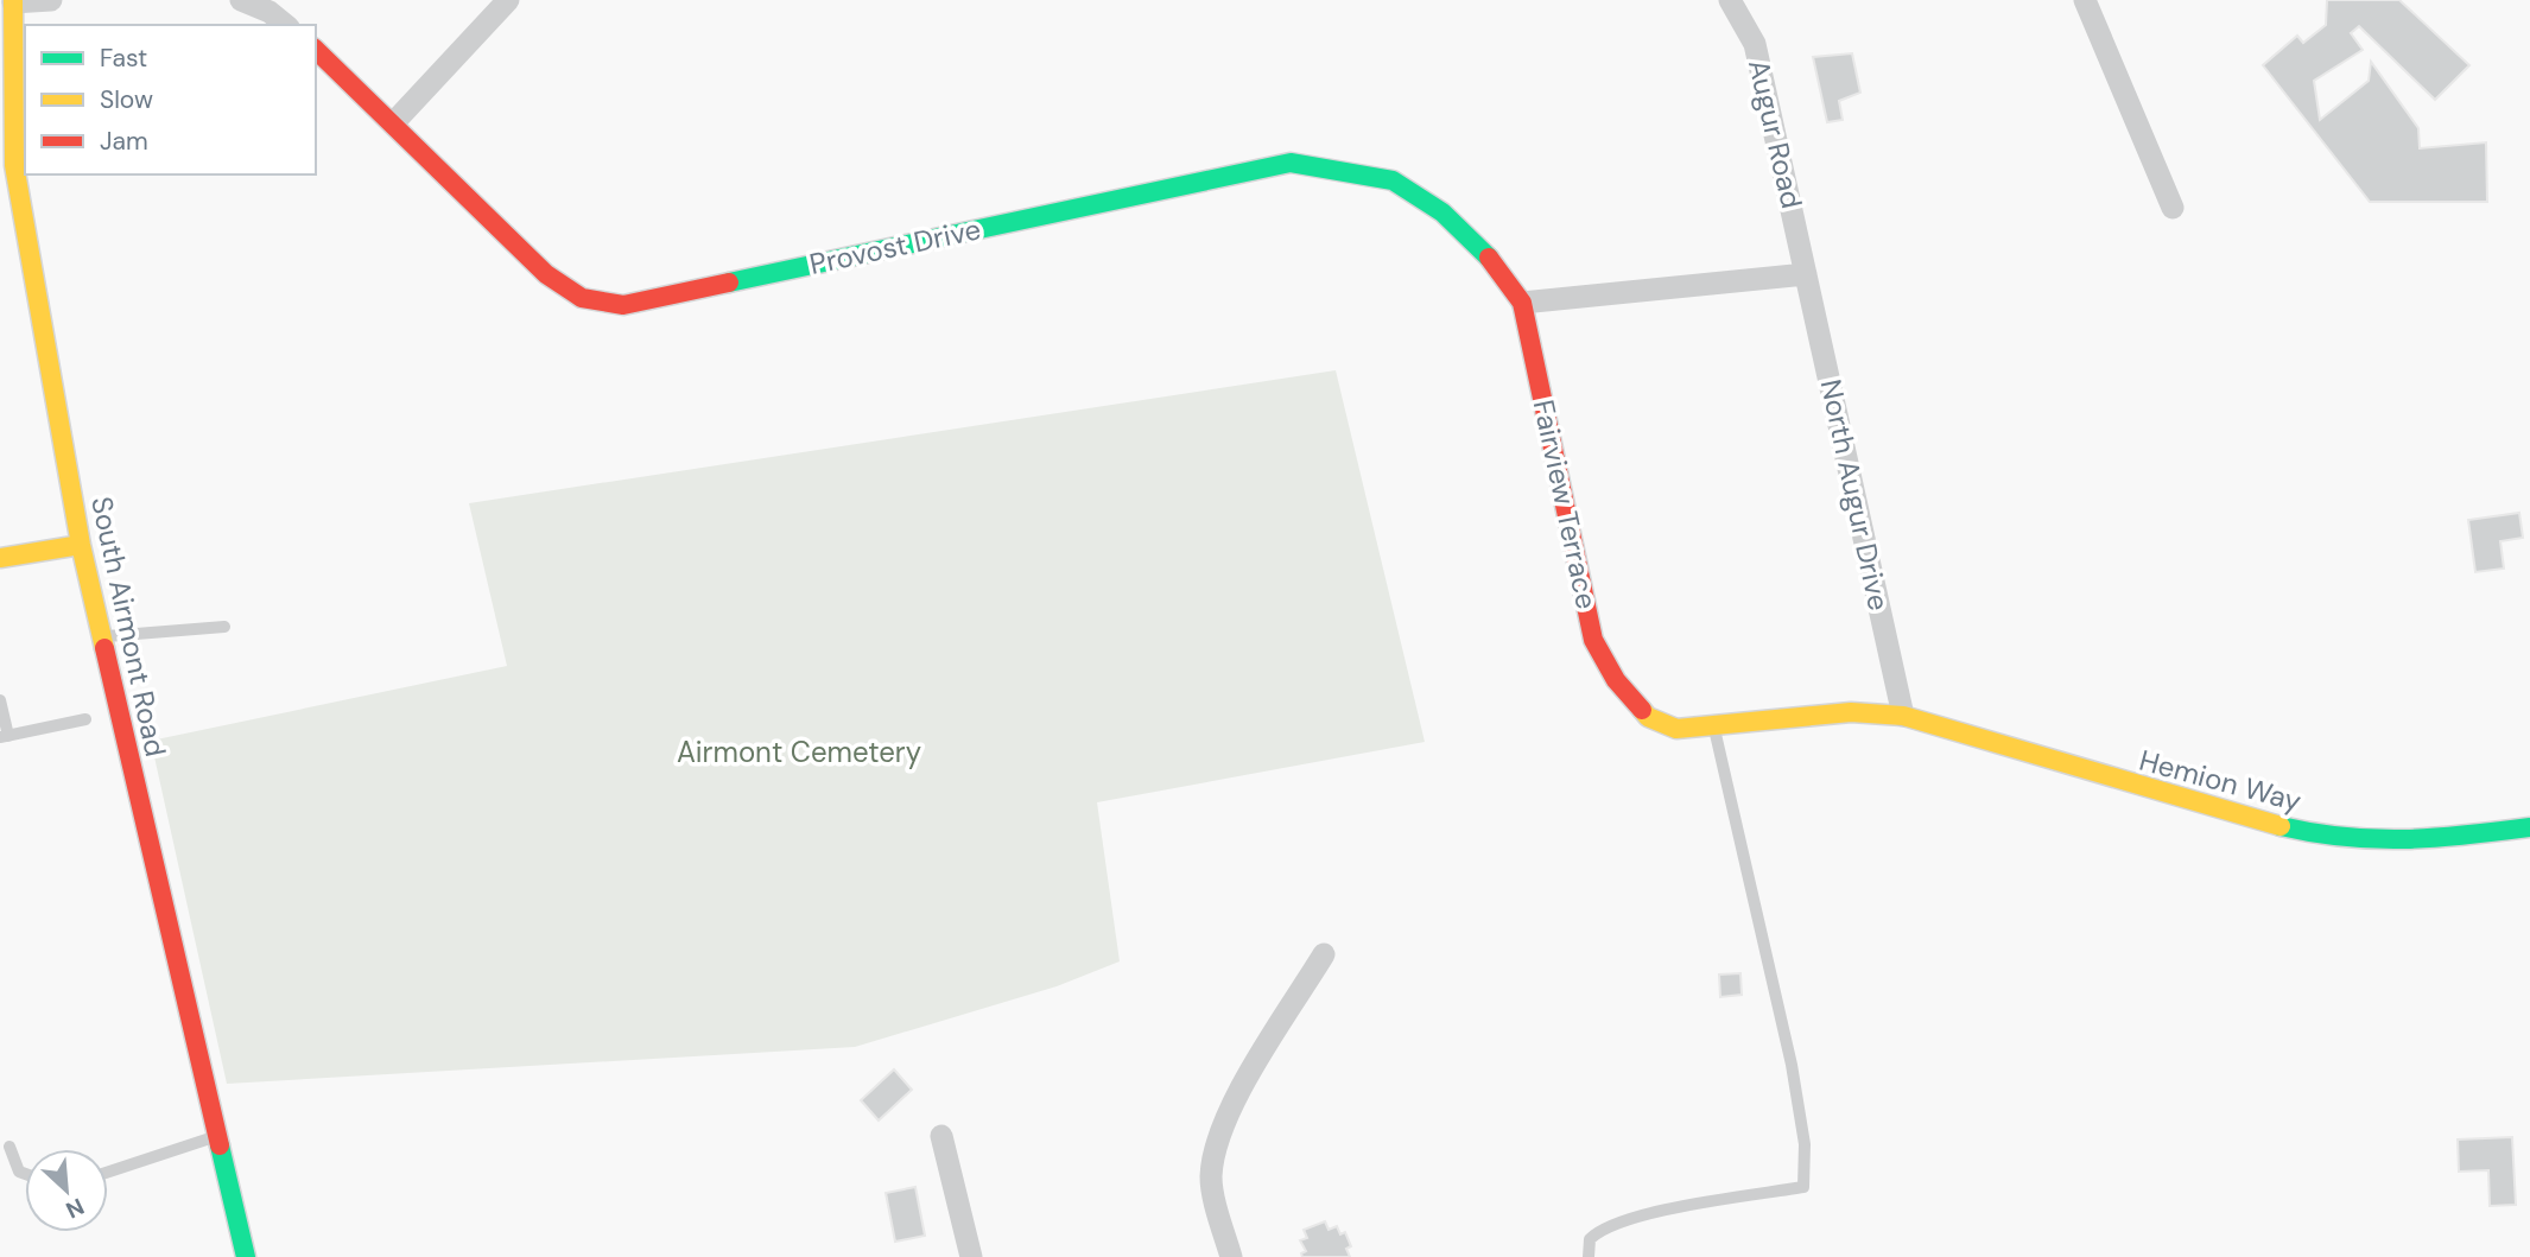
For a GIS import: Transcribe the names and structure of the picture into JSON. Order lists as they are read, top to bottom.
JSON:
{
  "streets": {
    "street": [
      "Augur Road",
      "Provost Drive",
      "North Augur Drive",
      "Fairview Terrace",
      "South Airmont Road",
      "Hemion Way"
    ]
  },
  "crossings": [
    ["Augur Road", "North Augur Drive"],
    ["Provost Drive", "Fairview Terrace"],
    ["North Augur Drive", "Fairview Terrace"],
    ["North Augur Drive", "Hemion Way"],
    ["Fairview Terrace", "Hemion Way"]
  ],
  "parks": ["Airmont Cemetery"],
  "legend": ["Fast", "Slow", "Jam"],
  "north": "bottom right"
}
